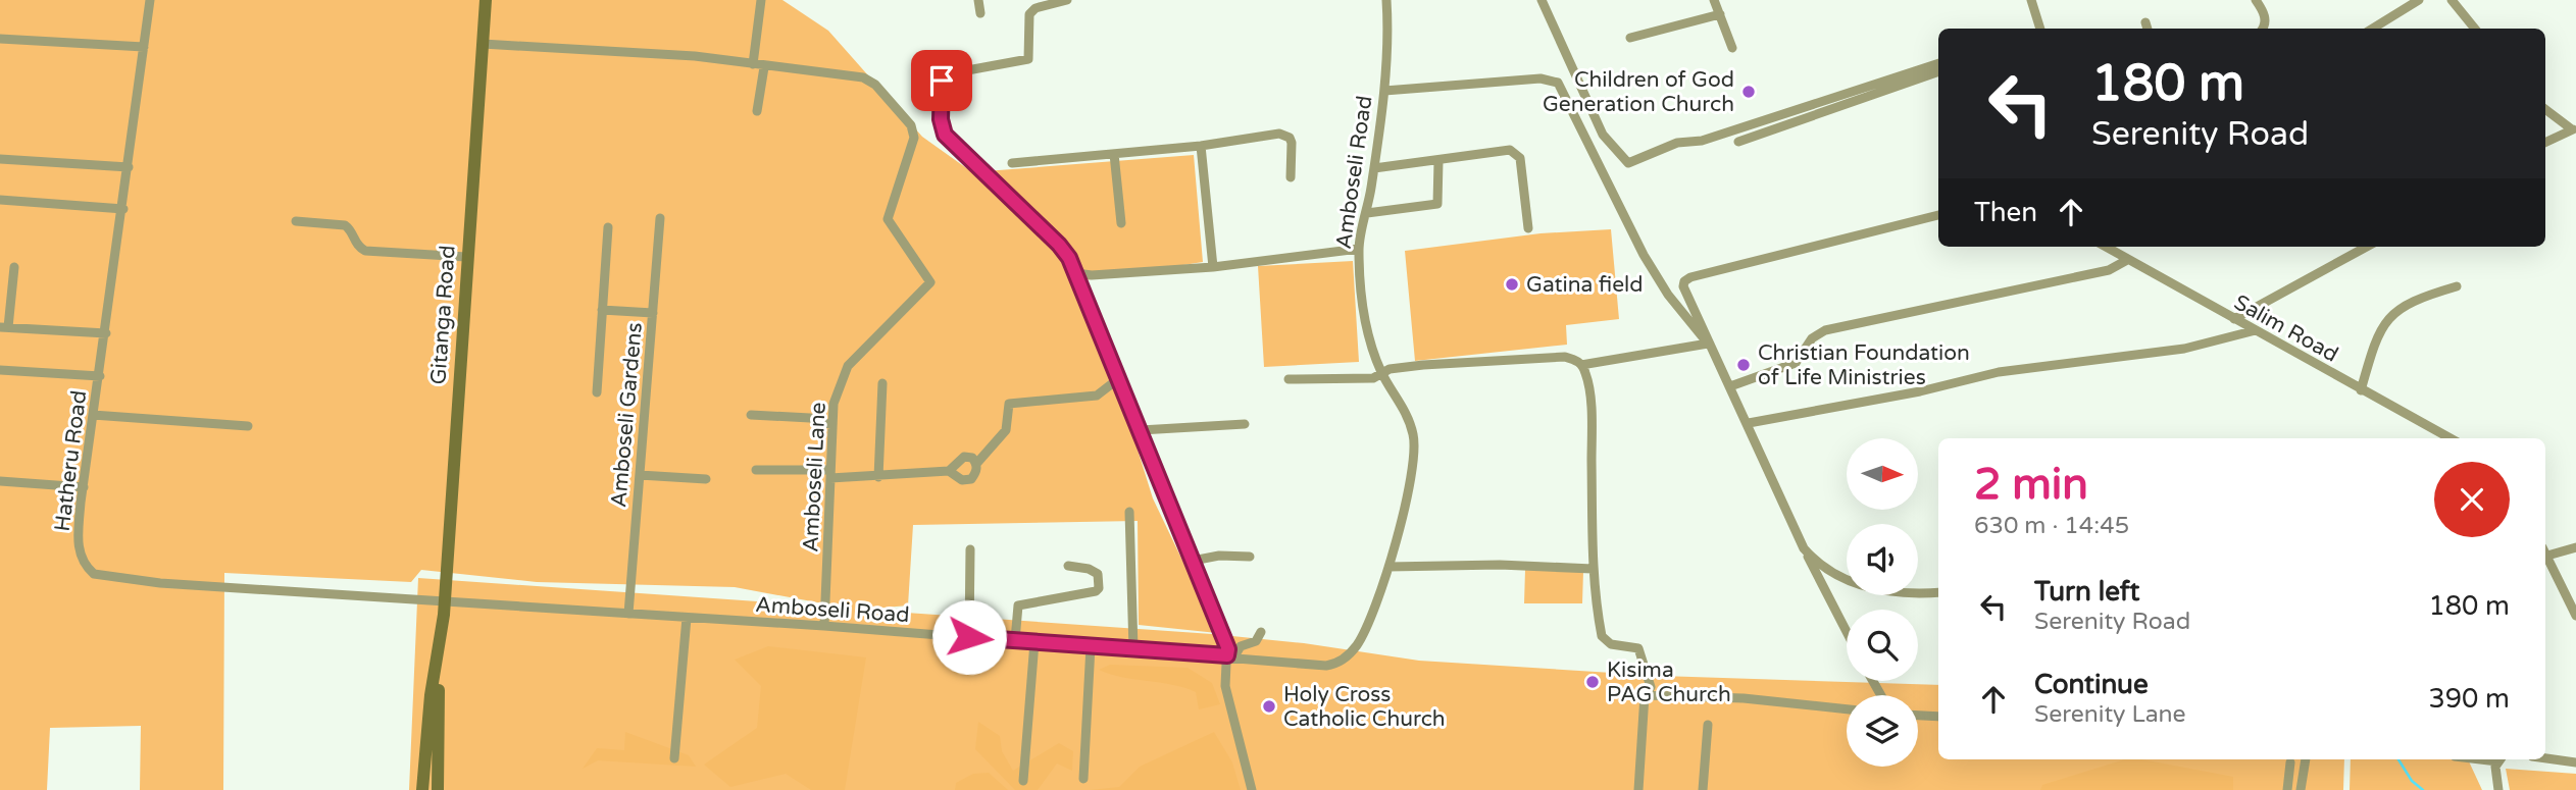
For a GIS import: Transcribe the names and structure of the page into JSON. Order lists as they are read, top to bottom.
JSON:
{
  "streets": {
    "main road": ["Gitanga Road"],
    "street": [
      "Amboseli Road",
      "Salim Road",
      "Amboseli Gardens",
      "Hatheru Road",
      "Amboseli Lane"
    ]
  },
  "crossings": [
    ["Amboseli Road", "Gitanga Road"],
    ["Amboseli Road", "Amboseli Gardens"],
    ["Amboseli Road", "Hatheru Road"],
    ["Amboseli Road", "Amboseli Lane"],
    ["Gitanga Road", "Hatheru Road"]
  ],
  "places": [
    "Children of God Generation Church",
    "Gatina field",
    "Christian Foundation of Life Ministries",
    "Kisima PAG Church",
    "Holy Cross Catholic Church"
  ],
  "north": "right",
  "page": {
    "turn": ["180 m", "Serenity Road"],
    "then": "Then",
    "heading": ["2 min", "630 m · 14:45"],
    "list": [
      {
        "name": "Turn left",
        "note": "Serenity Road",
        "value": "180 m"
      },
      {
        "name": "Continue",
        "note": "Serenity Lane",
        "value": "390 m"
      }
    ]
  }
}
